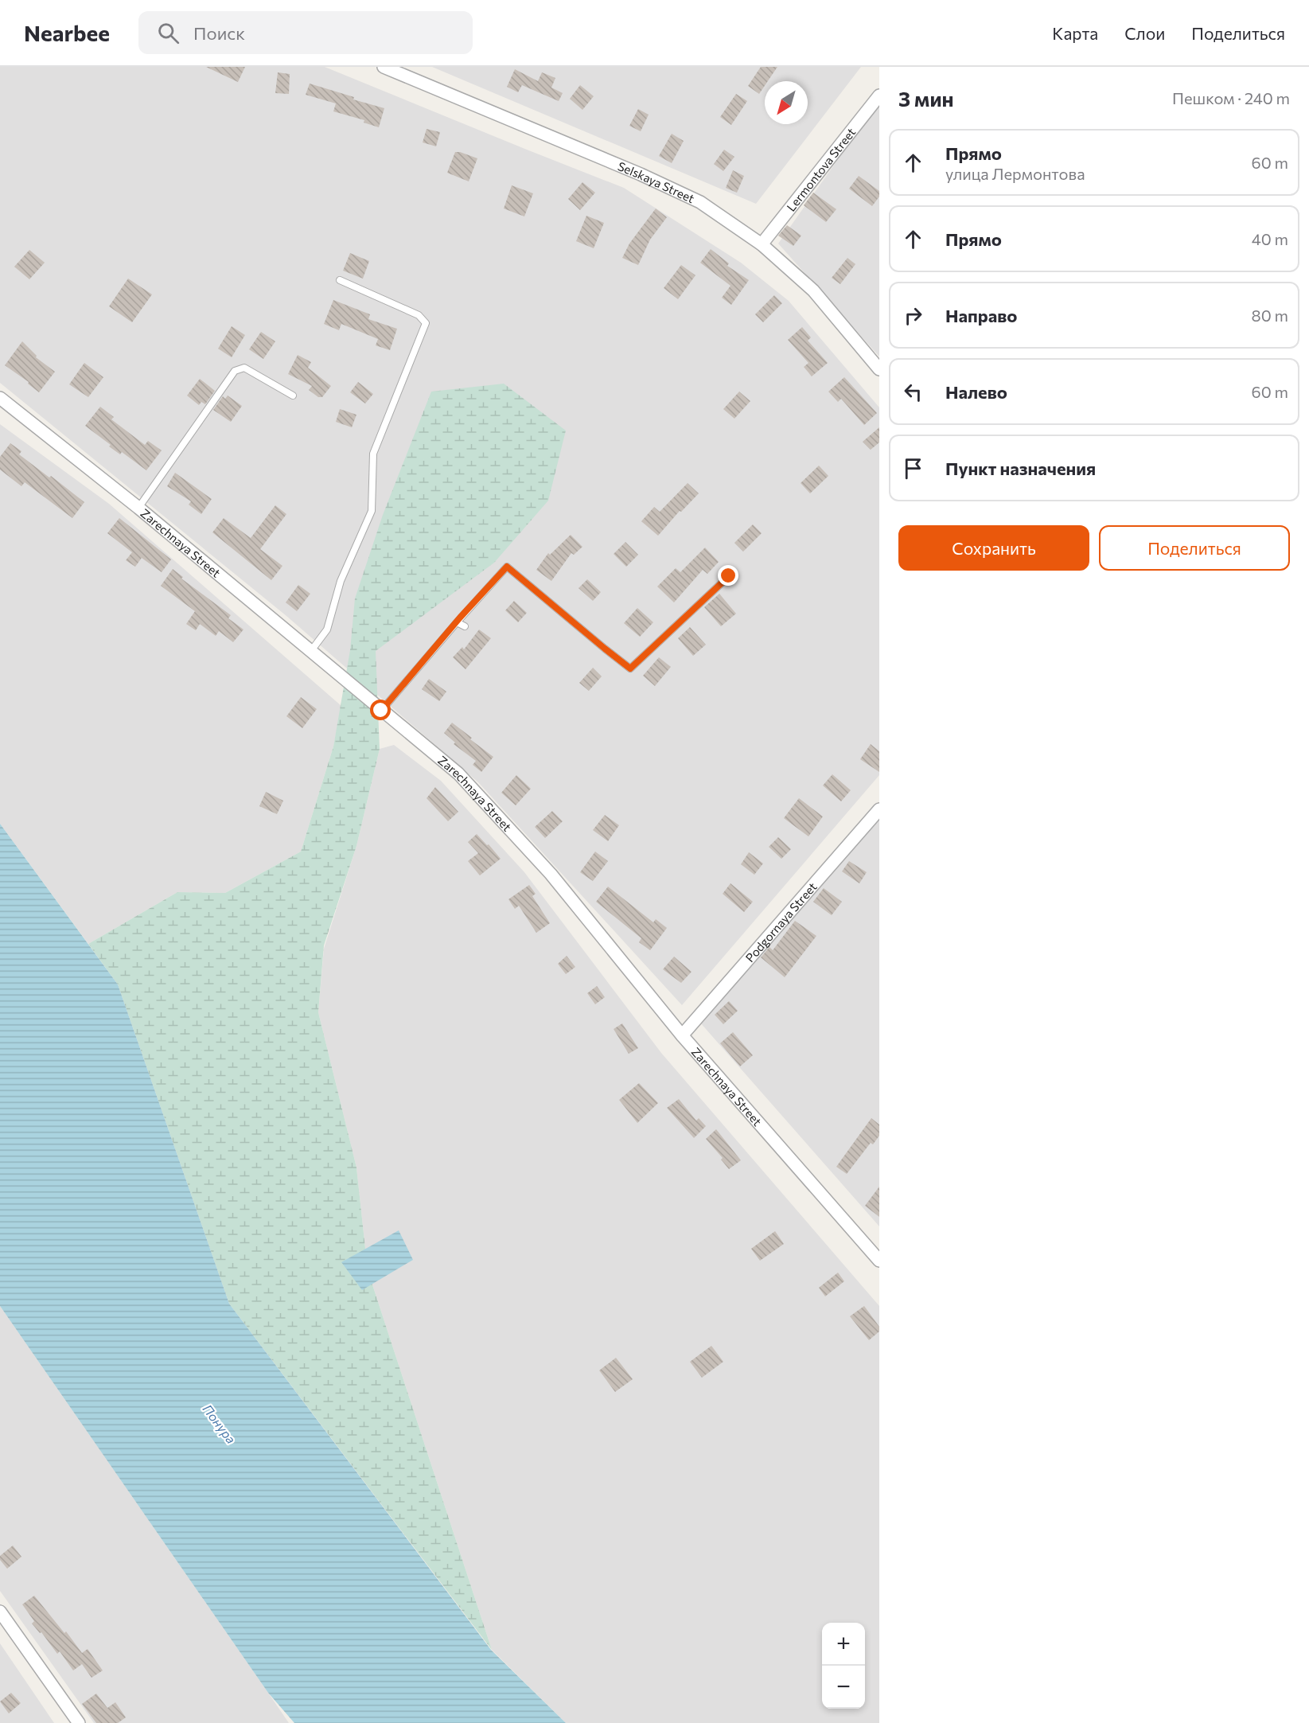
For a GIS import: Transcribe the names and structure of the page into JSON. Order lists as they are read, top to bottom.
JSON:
{
  "streets": {
    "street": [
      "Lermontova Street",
      "Selskaya Street",
      "Zarechnaya Street",
      "Podgornaya Street"
    ]
  },
  "crossings": [
    ["Lermontova Street", "Selskaya Street"],
    ["Zarechnaya Street", "Podgornaya Street"]
  ],
  "water": ["Понура"],
  "north": "bottom left",
  "page": {
    "header": "Nearbee",
    "search": "Поиск",
    "nav": ["Карта", "Слои", "Поделиться"],
    "heading": ["3 мин", "Пешком · 240 m"],
    "list": [
      ["Прямо", "улица Лермонтова", "60 m"],
      ["Прямо", "40 m"],
      ["Направо", "80 m"],
      ["Налево", "60 m"],
      "Пункт назначения"
    ],
    "buttons": ["Сохранить", "Поделиться"],
    "map_buttons": ["+", "−"]
  }
}
